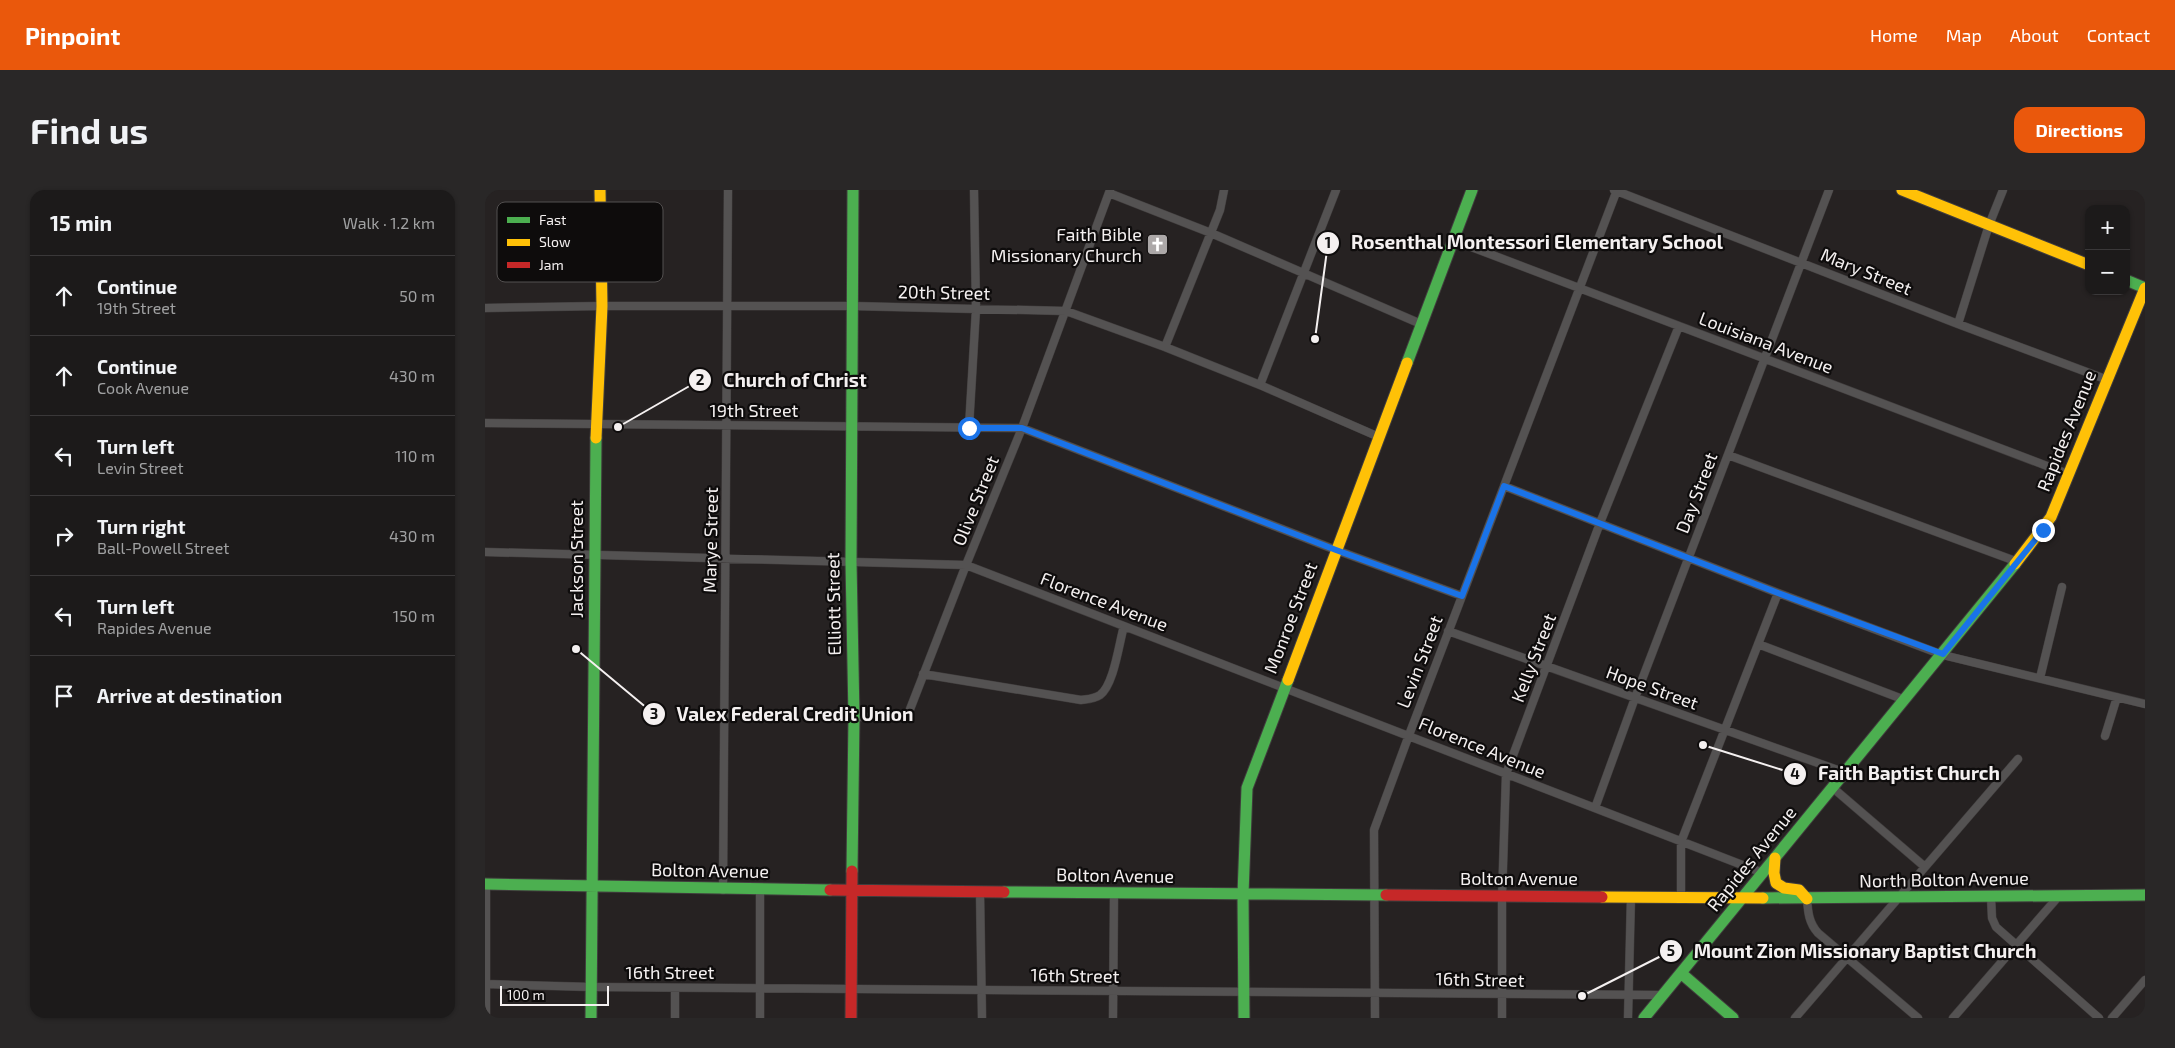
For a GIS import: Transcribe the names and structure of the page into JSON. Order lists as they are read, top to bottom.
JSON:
{
  "streets": {
    "main road": [
      "Rapides Avenue",
      "Jackson Street",
      "Elliott Street",
      "Monroe Street",
      "Bolton Avenue",
      "North Bolton Avenue"
    ],
    "street": [
      "Mary Street",
      "20th Street",
      "Louisiana Avenue",
      "19th Street",
      "Day Street",
      "Olive Street",
      "Marye Street",
      "Florence Avenue",
      "Kelly Street",
      "Levin Street",
      "Hope Street",
      "16th Street"
    ]
  },
  "crossings": [
    ["Mary Street", "Rapides Avenue"],
    ["Mary Street", "Day Street"],
    ["Mary Street", "Levin Street"],
    ["20th Street", "Olive Street"],
    ["20th Street", "Marye Street"],
    ["20th Street", "Jackson Street"],
    ["20th Street", "Elliott Street"],
    ["20th Street", "Monroe Street"],
    ["Louisiana Avenue", "Rapides Avenue"],
    ["Louisiana Avenue", "Day Street"],
    ["Louisiana Avenue", "Monroe Street"],
    ["Louisiana Avenue", "Kelly Street"],
    ["Louisiana Avenue", "Levin Street"],
    ["19th Street", "Olive Street"],
    ["19th Street", "Marye Street"],
    ["19th Street", "Jackson Street"],
    ["19th Street", "Elliott Street"],
    ["Rapides Avenue", "Florence Avenue"],
    ["Rapides Avenue", "Hope Street"],
    ["Rapides Avenue", "Bolton Avenue"],
    ["Rapides Avenue", "North Bolton Avenue"],
    ["Rapides Avenue", "16th Street"],
    ["Day Street", "Florence Avenue"],
    ["Day Street", "Hope Street"],
    ["Olive Street", "Florence Avenue"],
    ["Olive Street", "Elliott Street"],
    ["Marye Street", "Florence Avenue"],
    ["Marye Street", "Bolton Avenue"],
    ["Jackson Street", "Florence Avenue"],
    ["Jackson Street", "Bolton Avenue"],
    ["Jackson Street", "16th Street"],
    ["Florence Avenue", "Elliott Street"],
    ["Florence Avenue", "Monroe Street"],
    ["Florence Avenue", "Kelly Street"],
    ["Florence Avenue", "Levin Street"],
    ["Elliott Street", "Bolton Avenue"],
    ["Elliott Street", "16th Street"],
    ["Monroe Street", "Bolton Avenue"],
    ["Monroe Street", "16th Street"],
    ["Kelly Street", "Hope Street"],
    ["Kelly Street", "Bolton Avenue"],
    ["Kelly Street", "16th Street"],
    ["Levin Street", "Hope Street"],
    ["Levin Street", "Bolton Avenue"],
    ["Levin Street", "16th Street"],
    ["Bolton Avenue", "North Bolton Avenue"]
  ],
  "places": {
    "church": ["Faith Bible Missionary Church"],
    "other": [
      "Rosenthal Montessori Elementary School",
      "Church of Christ",
      "Valex Federal Credit Union",
      "Faith Baptist Church",
      "Mount Zion Missionary Baptist Church"
    ]
  },
  "legend": ["Fast", "Slow", "Jam"],
  "scale_bar": "100 m",
  "page": {
    "header": "Pinpoint",
    "nav": [
      "Home",
      "Map",
      "About",
      "Contact"
    ],
    "buttons": "Directions",
    "title": "Find us",
    "heading": ["15 min", "Walk · 1.2 km"],
    "map_buttons": ["+", "−"],
    "list": [
      ["Continue", "19th Street", "50 m"],
      ["Continue", "Cook Avenue", "430 m"],
      ["Turn left", "Levin Street", "110 m"],
      ["Turn right", "Ball-Powell Street", "430 m"],
      ["Turn left", "Rapides Avenue", "150 m"],
      "Arrive at destination"
    ],
    "scale": "100 m"
  }
}
